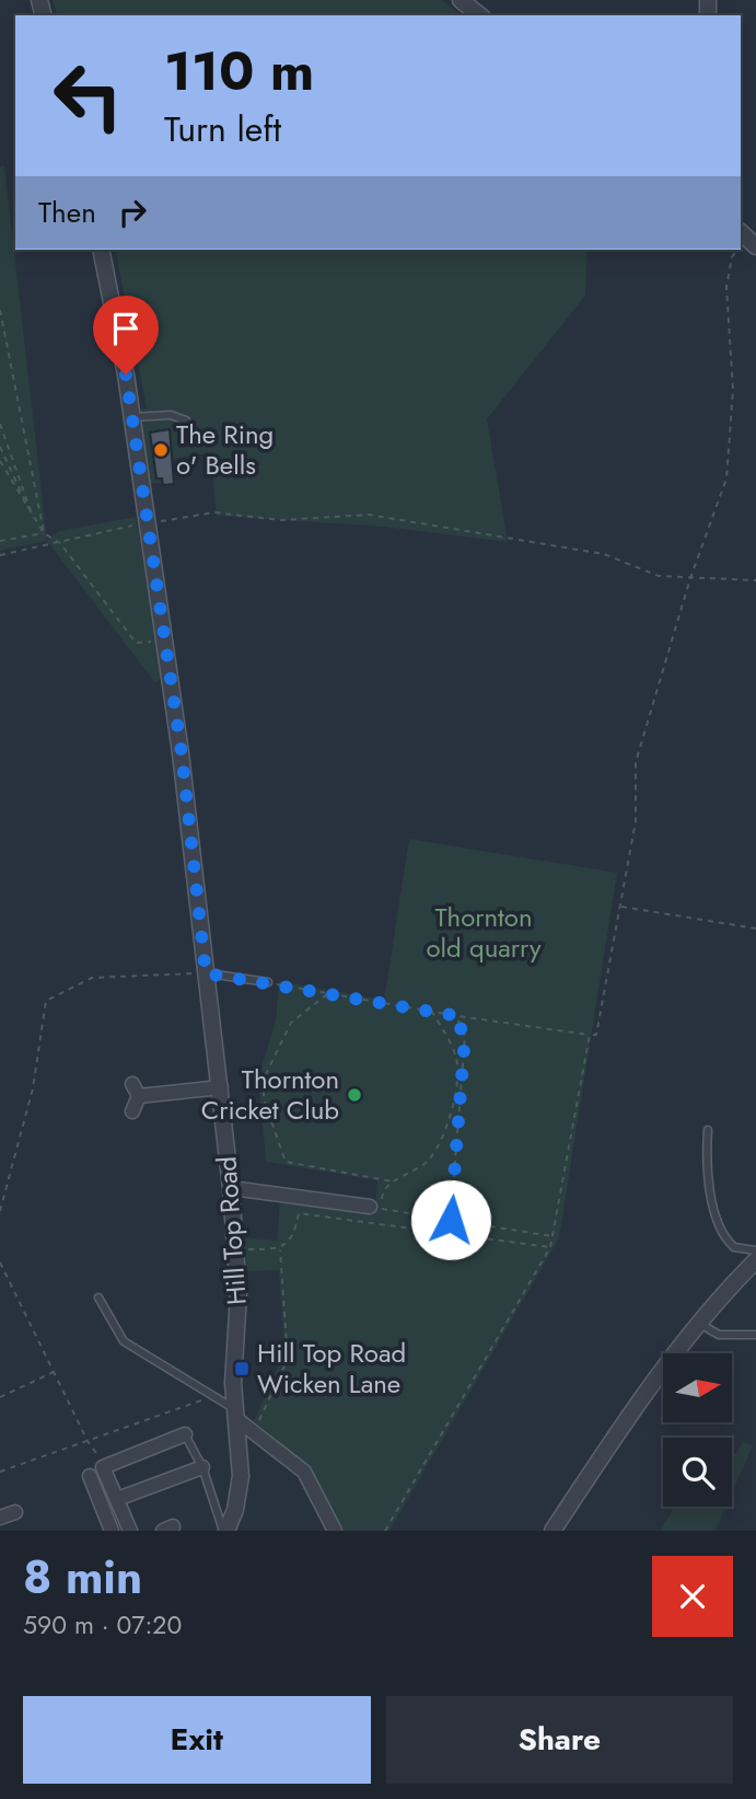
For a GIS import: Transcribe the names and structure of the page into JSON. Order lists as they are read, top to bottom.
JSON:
{
  "streets": {
    "street": ["Hill Top Road"]
  },
  "parks": ["Thornton old quarry"],
  "places": {
    "other": ["The Ring o' Bells", "Thornton Cricket Club"],
    "transit": ["Hill Top Road Wicken Lane"]
  },
  "north": "right",
  "page": {
    "turn": ["110 m", "Turn left"],
    "then": "Then",
    "heading": ["8 min", "590 m · 07:20"],
    "buttons": ["Exit", "Share"]
  }
}
